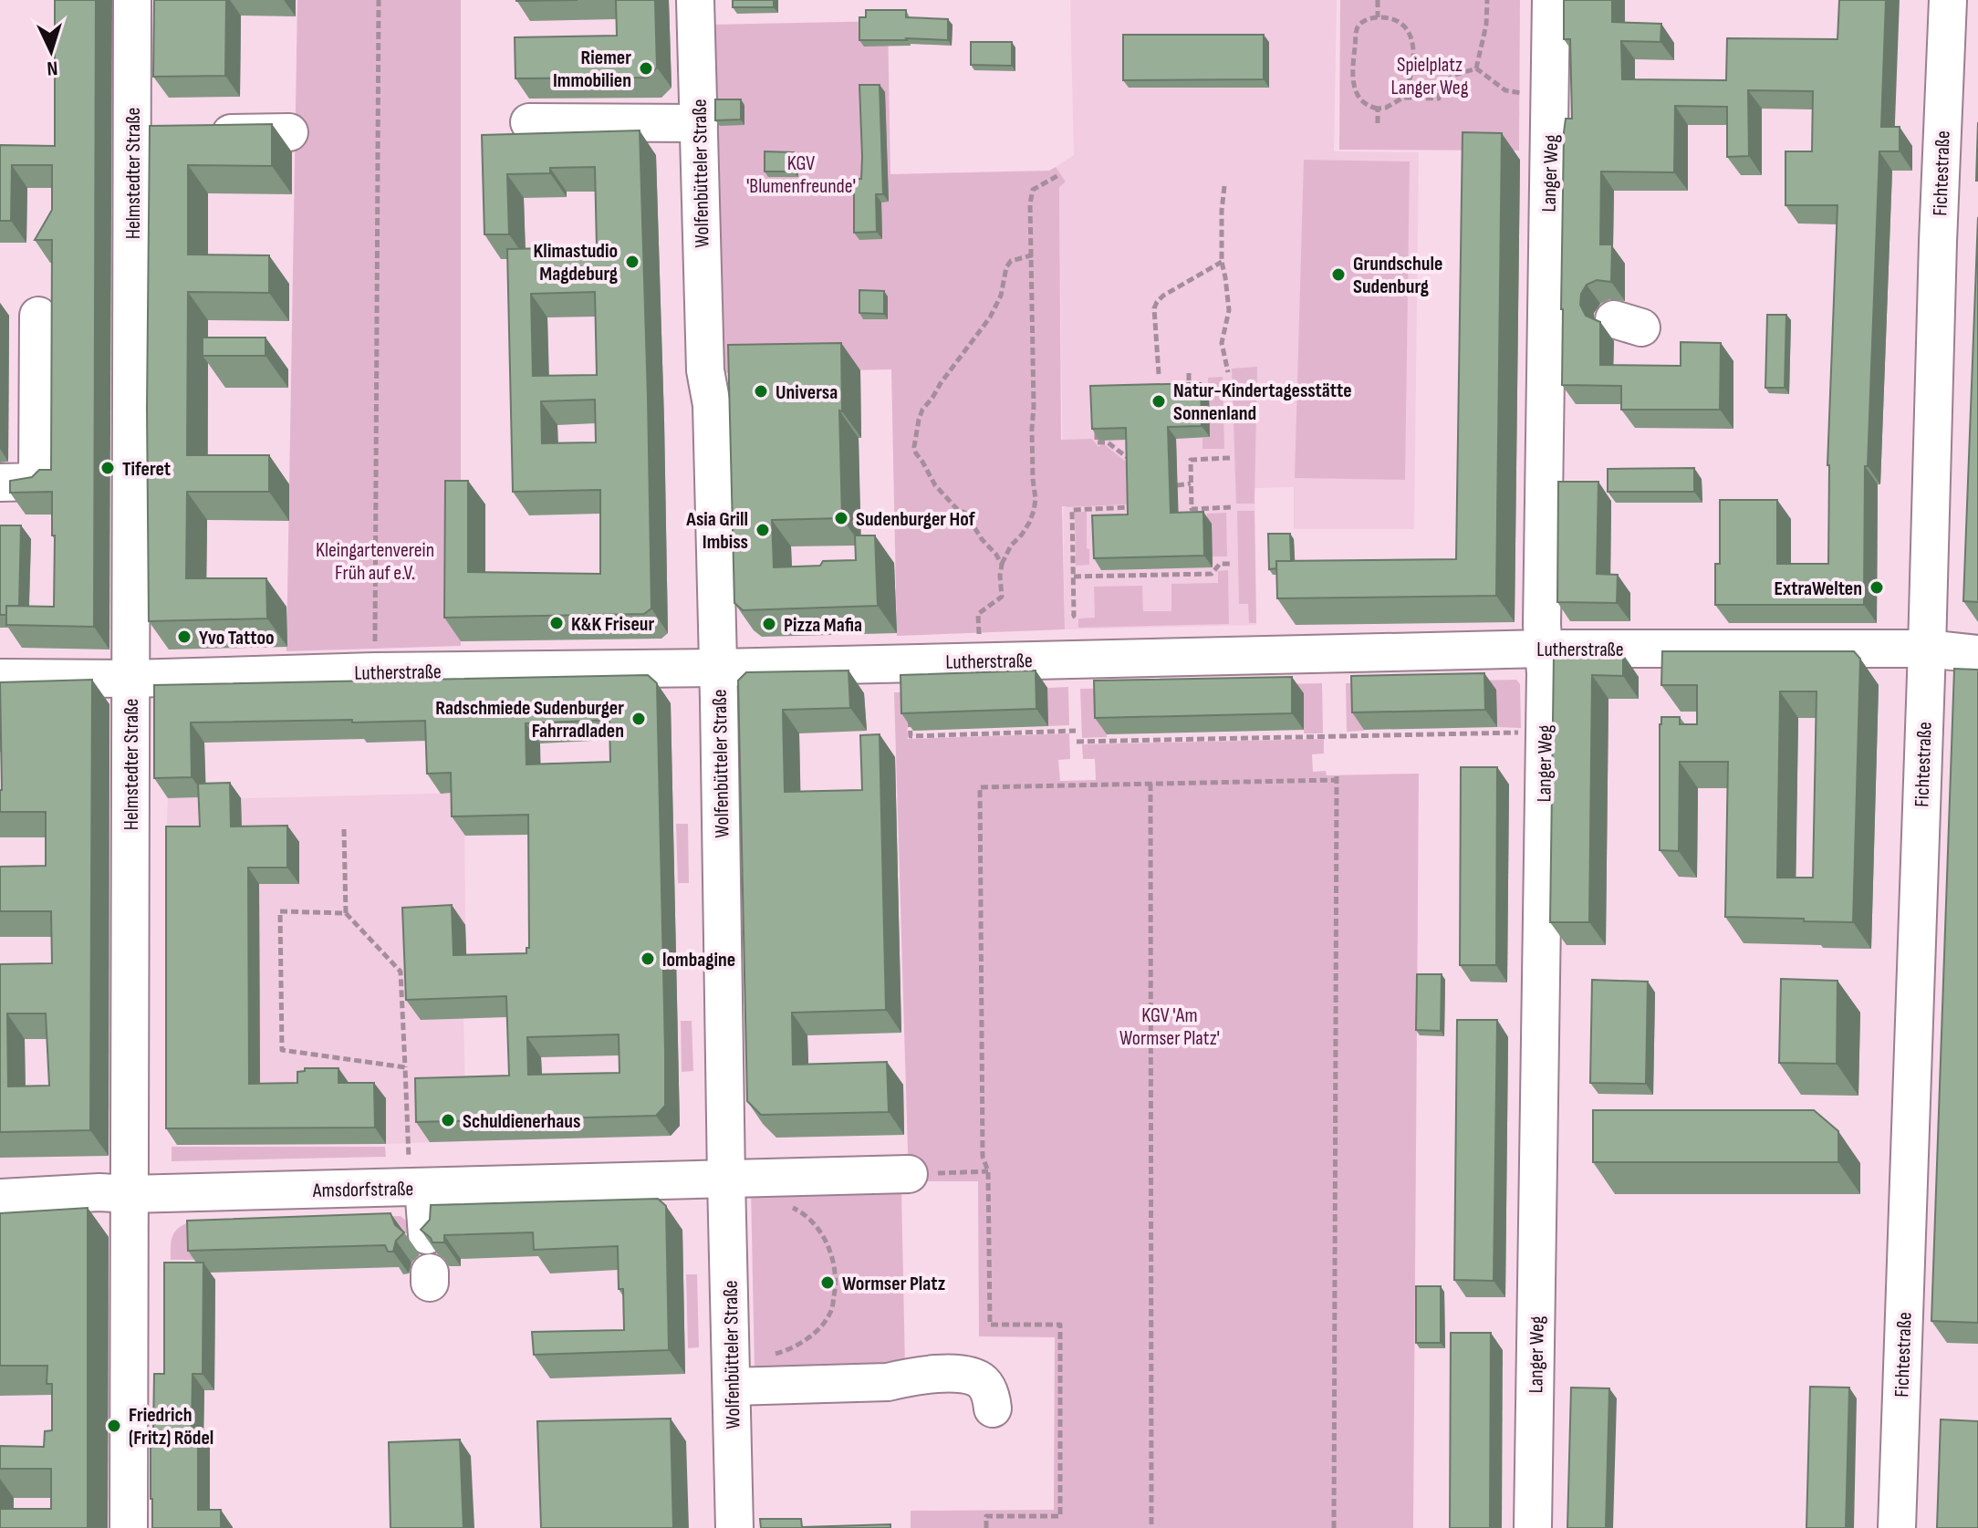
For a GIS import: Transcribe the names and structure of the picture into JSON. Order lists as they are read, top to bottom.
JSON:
{
  "streets": {
    "street": [
      "Helmstedter Straße",
      "Wolfenbütteler Straße",
      "Langer Weg",
      "Fichtestraße",
      "Lutherstraße",
      "Amsdorfstraße"
    ]
  },
  "crossings": [
    ["Helmstedter Straße", "Lutherstraße"],
    ["Helmstedter Straße", "Amsdorfstraße"],
    ["Wolfenbütteler Straße", "Lutherstraße"],
    ["Wolfenbütteler Straße", "Amsdorfstraße"],
    ["Langer Weg", "Lutherstraße"],
    ["Fichtestraße", "Lutherstraße"]
  ],
  "parks": [
    "Spielplatz Langer Weg",
    "KGV 'Blumenfreunde'",
    "Kleingartenverein Früh auf e.V.",
    "KGV 'Am Wormser Platz'"
  ],
  "places": [
    "Riemer Immobilien",
    "Klimastudio Magdeburg",
    "Grundschule Sudenburg",
    "Universa",
    "Natur-Kindertagesstätte Sonnenland",
    "Tiferet",
    "Sudenburger Hof",
    "Asia Grill Imbiss",
    "ExtraWelten",
    "K&K Friseur",
    "Pizza Mafia",
    "Yvo Tattoo",
    "Radschmiede Sudenburger Fahrradladen",
    "lombagine",
    "Schuldienerhaus",
    "Wormser Platz",
    "Friedrich (Fritz) Rödel"
  ],
  "north": "bottom"
}
